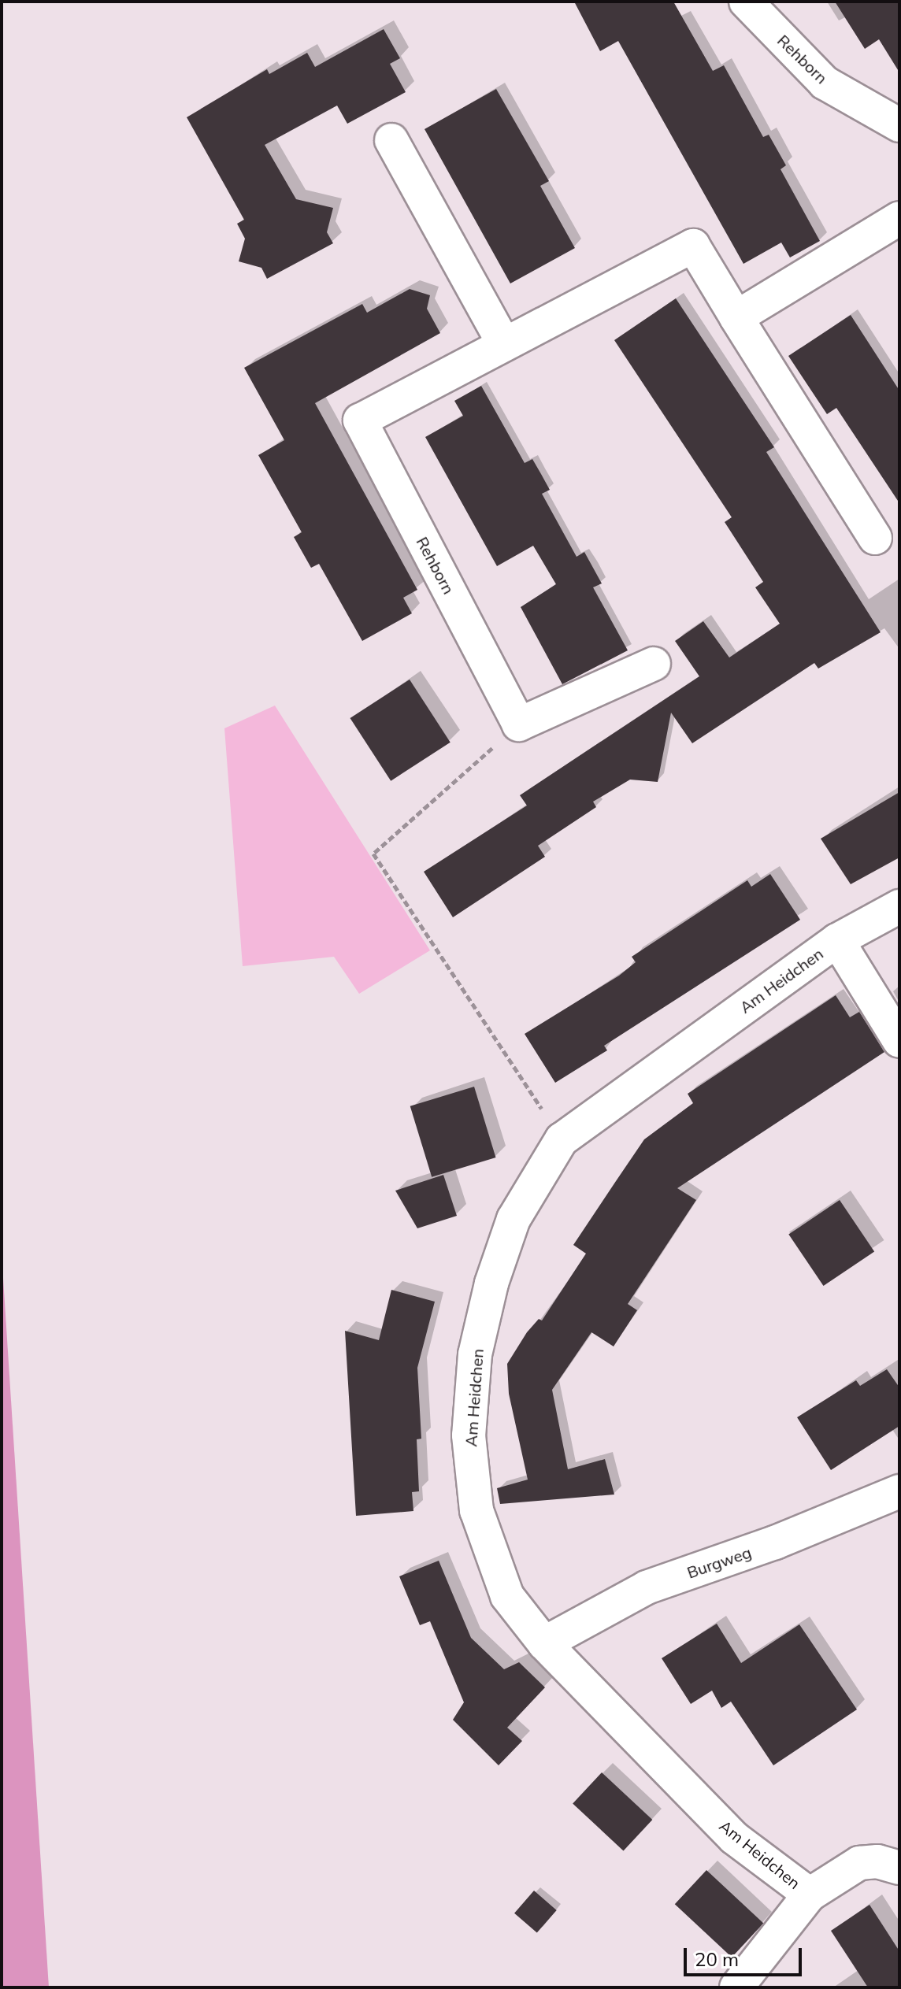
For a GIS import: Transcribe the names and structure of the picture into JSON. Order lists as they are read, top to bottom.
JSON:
{
  "streets": {
    "street": ["Rehborn", "Am Heidchen", "Burgweg"]
  },
  "crossings": [
    ["Am Heidchen", "Burgweg"]
  ],
  "scale_bar": "20 m"
}
